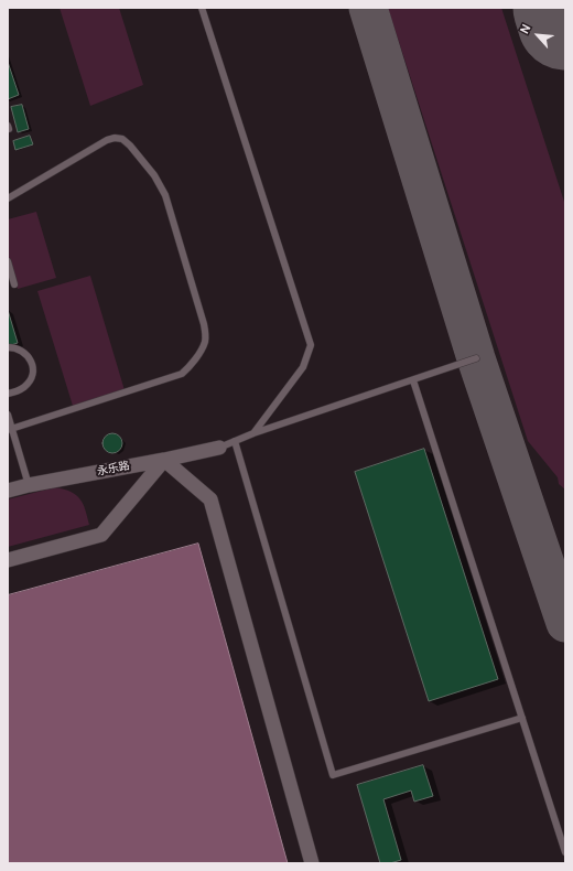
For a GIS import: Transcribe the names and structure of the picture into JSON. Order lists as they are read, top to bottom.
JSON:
{
  "streets": {
    "street": ["永乐路"]
  },
  "north": "top left"
}
